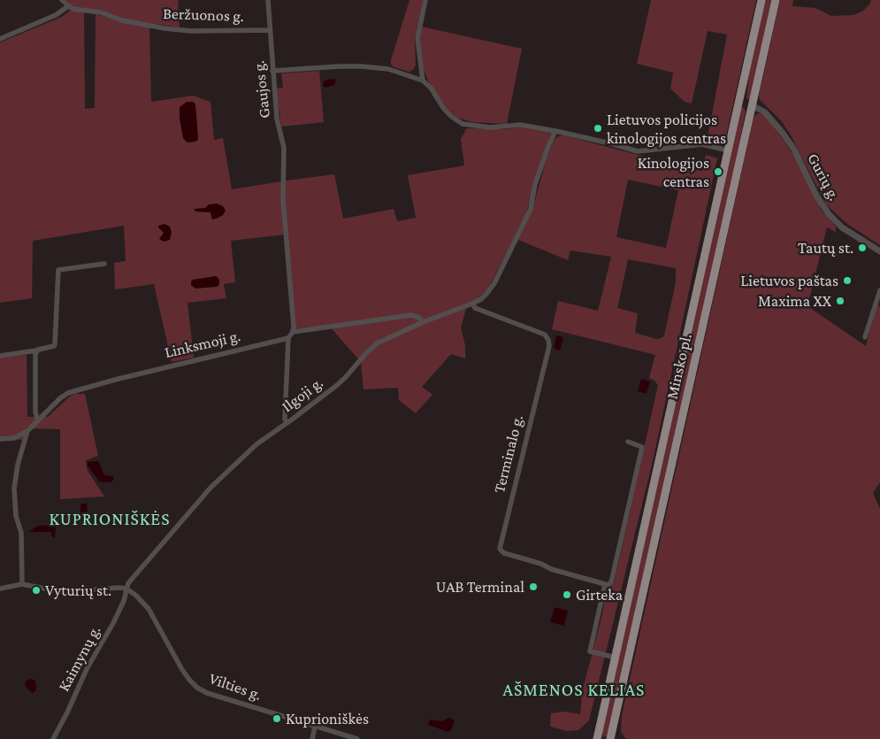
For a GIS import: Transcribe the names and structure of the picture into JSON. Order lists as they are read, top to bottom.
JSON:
{
  "streets": {
    "highway": ["Minsko pl."],
    "street": [
      "Beržuonos g.",
      "Gaujos g.",
      "Gurių g.",
      "Linksmoji g.",
      "Ilgoji g.",
      "Terminalo g.",
      "Kaimynų g.",
      "Vilties g."
    ]
  },
  "crossings": [
    ["Beržuonos g.", "Gaujos g."],
    ["Gurių g.", "Minsko pl."],
    ["Ilgoji g.", "Terminalo g."],
    ["Ilgoji g.", "Kaimynų g."],
    ["Ilgoji g.", "Vilties g."],
    ["Kaimynų g.", "Vilties g."]
  ],
  "districts": ["KUPRIONIŠKĖS", "AŠMENOS KELIAS"],
  "places": [
    "Lietuvos policijos kinologijos centras",
    "Kinologijos centras",
    "Tautų st.",
    "Lietuvos paštas",
    "Maxima XX",
    "UAB Terminal",
    "Vyturių st.",
    "Girteka",
    "Kuprioniškės"
  ]
}
